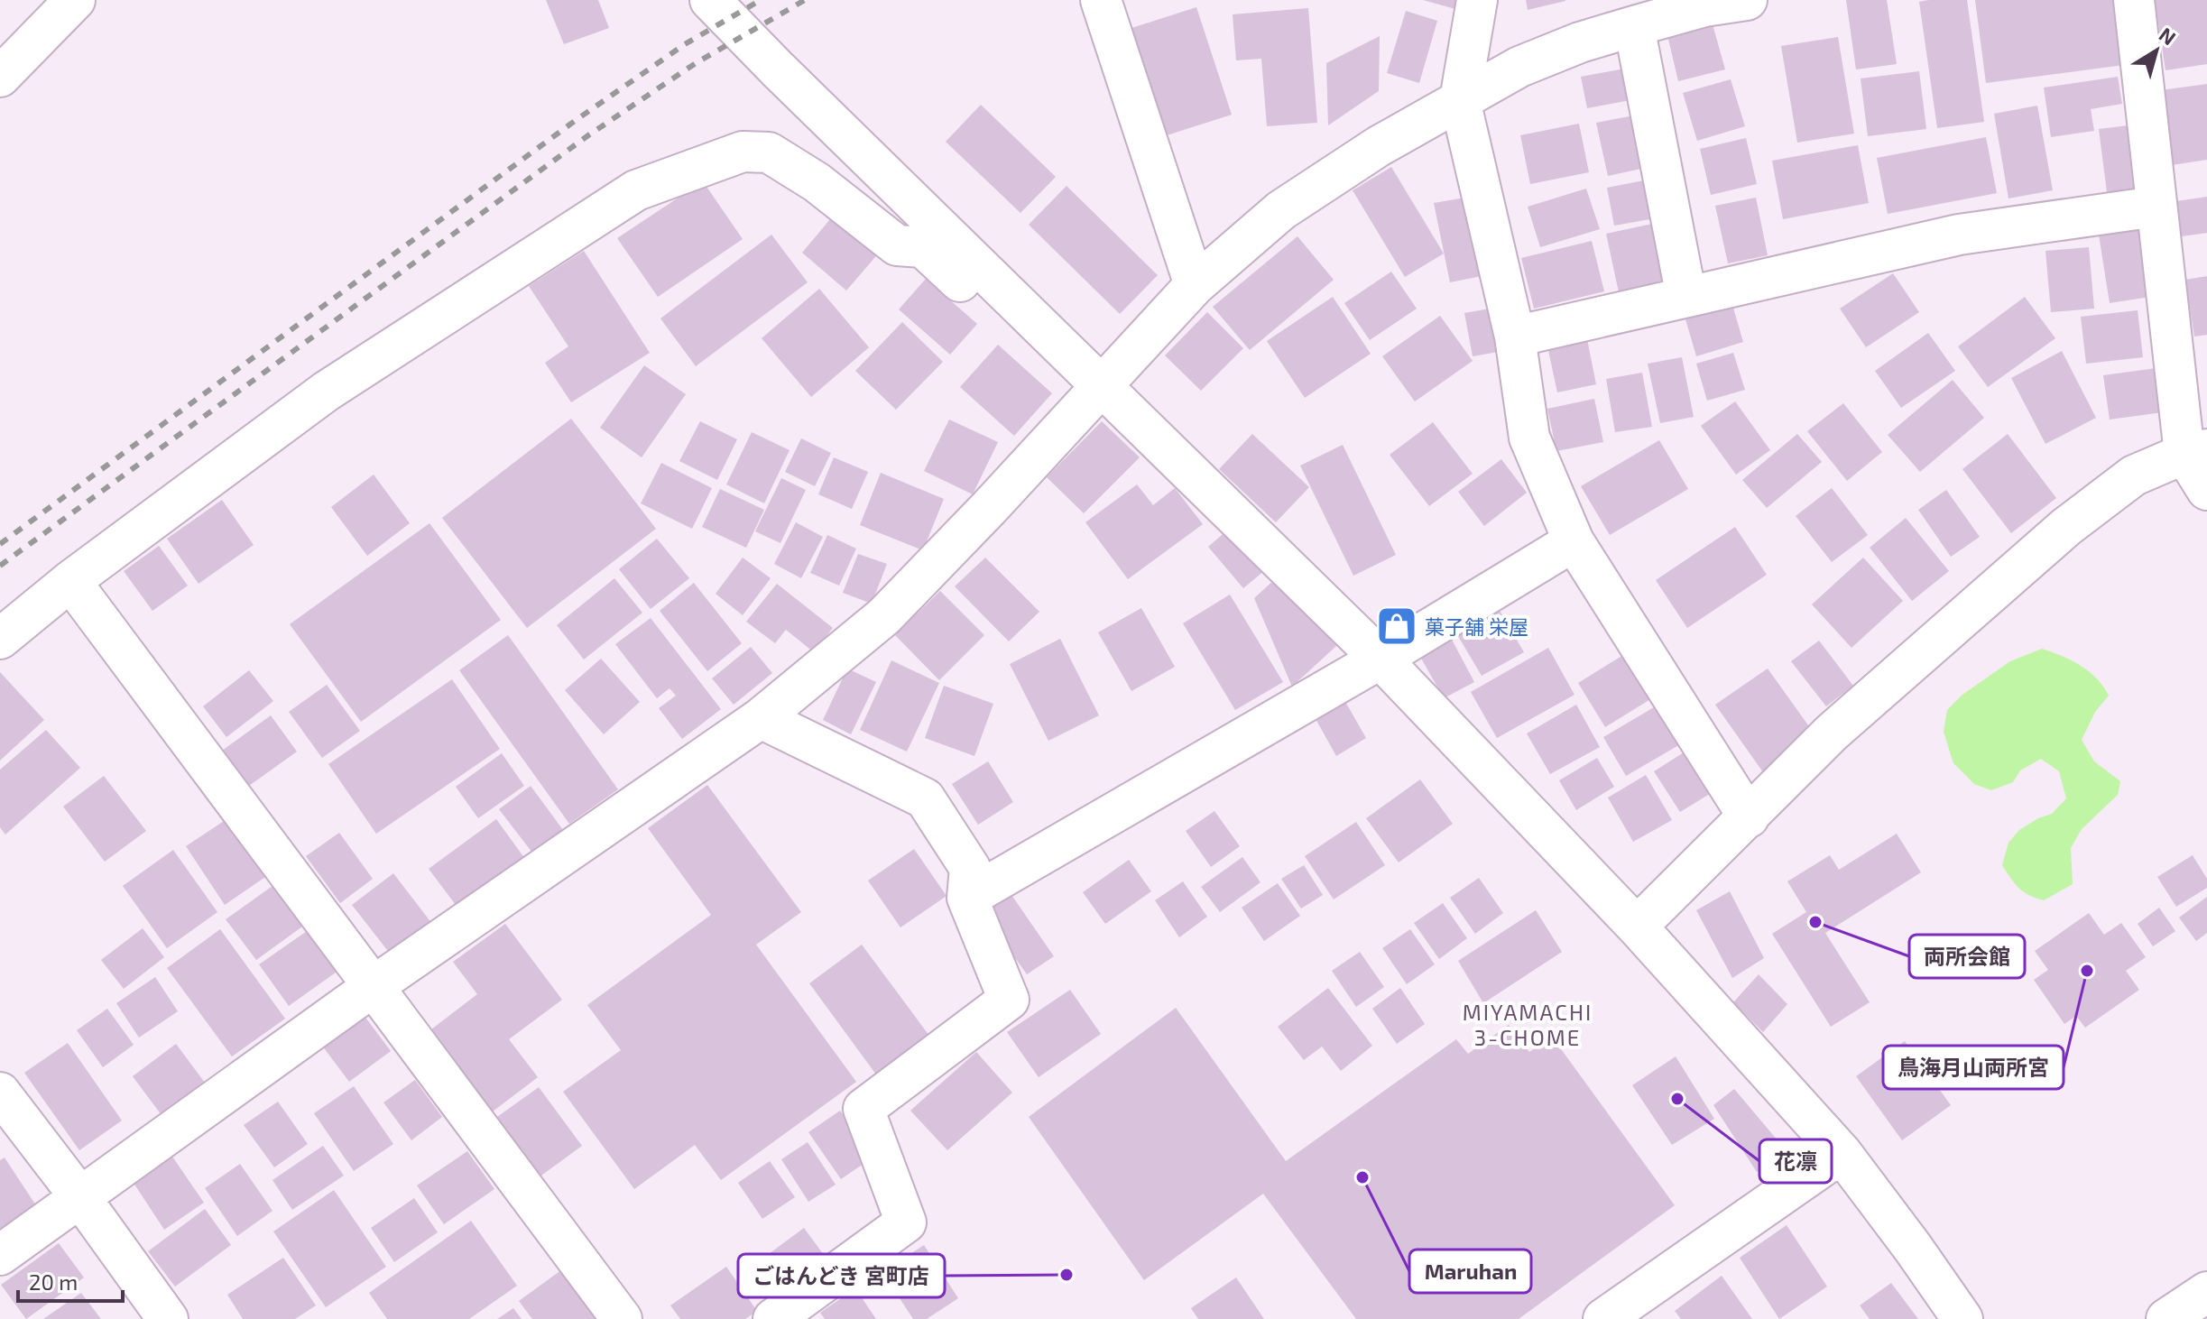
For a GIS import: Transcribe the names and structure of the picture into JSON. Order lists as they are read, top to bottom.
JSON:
{
  "districts": ["MIYAMACHI 3-CHOME"],
  "places": {
    "shop": ["菓子舗 栄屋"],
    "other": [
      "両所会館",
      "鳥海月山両所宮",
      "花凛",
      "Maruhan",
      "ごはんどき 宮町店"
    ]
  },
  "scale_bar": "20 m",
  "north": "top right"
}
